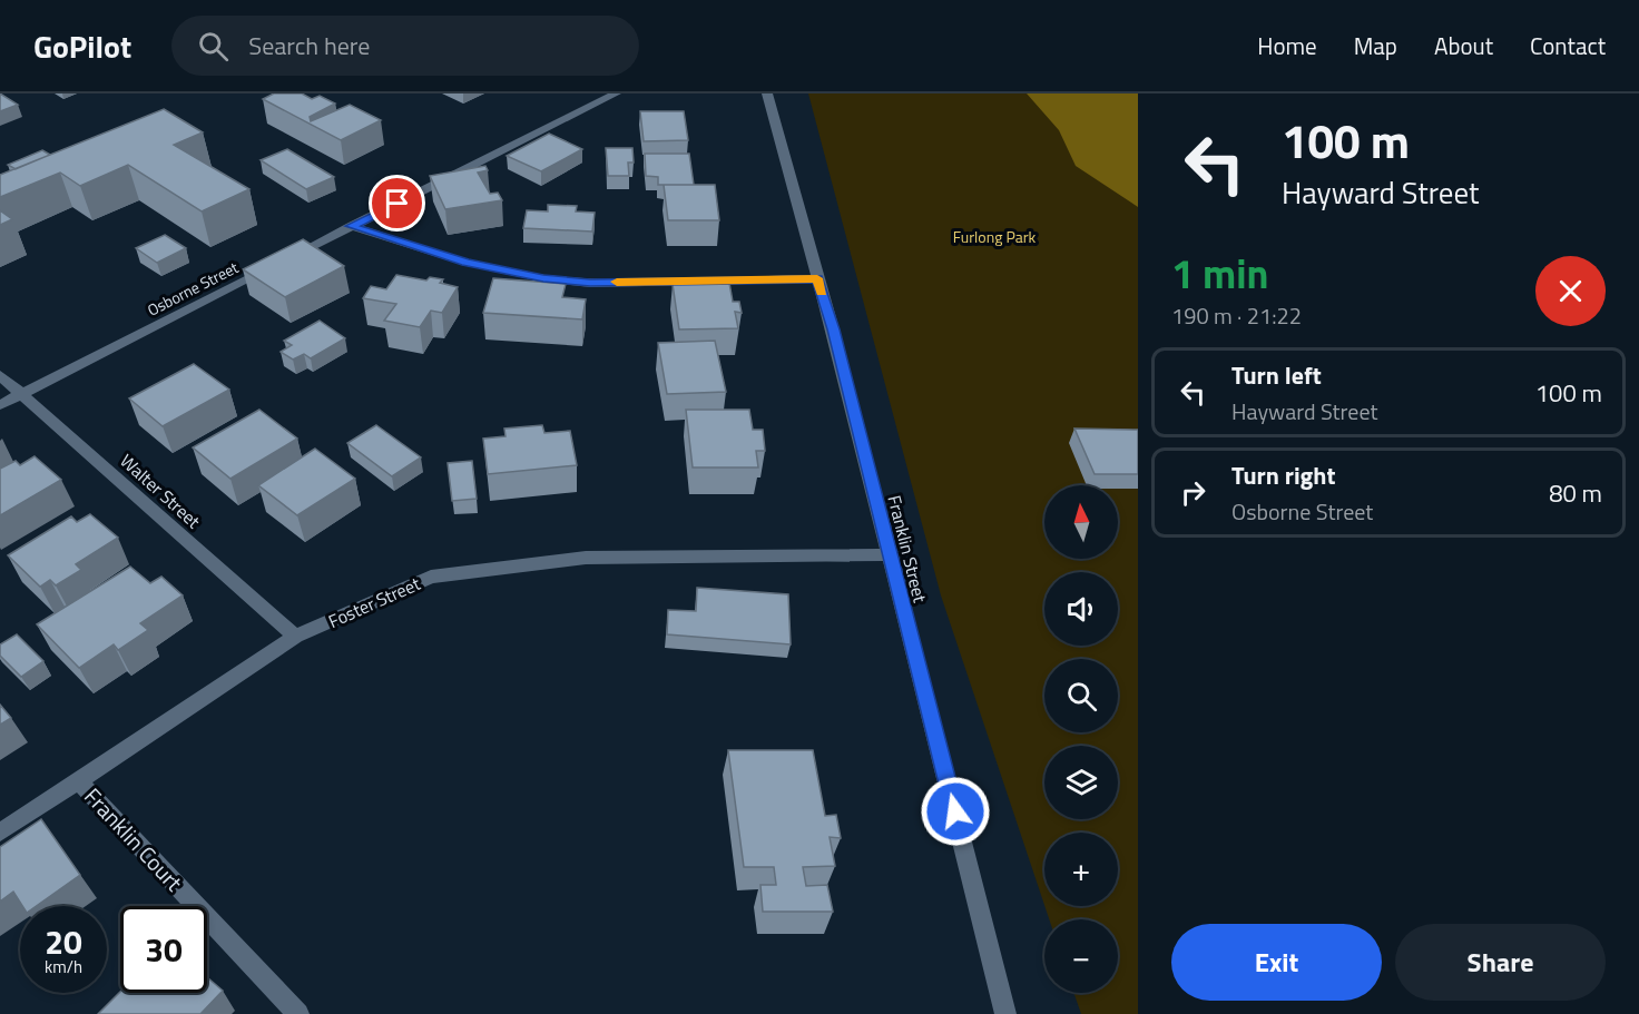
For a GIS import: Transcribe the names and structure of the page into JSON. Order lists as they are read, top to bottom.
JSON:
{
  "streets": {
    "street": [
      "Osborne Street",
      "Walter Street",
      "Franklin Street",
      "Foster Street",
      "Franklin Court"
    ]
  },
  "crossings": [
    ["Osborne Street", "Walter Street"],
    ["Walter Street", "Foster Street"],
    ["Franklin Street", "Foster Street"],
    ["Foster Street", "Franklin Court"]
  ],
  "parks": ["Furlong Park"],
  "north": "top",
  "page": {
    "header": "GoPilot",
    "search": "Search here",
    "nav": [
      "Home",
      "Map",
      "About",
      "Contact"
    ],
    "turn": ["100 m", "Hayward Street"],
    "heading": ["1 min", "190 m · 21:22"],
    "list": [
      {
        "name": "Turn left",
        "note": "Hayward Street",
        "value": "100 m"
      },
      {
        "name": "Turn right",
        "note": "Osborne Street",
        "value": "80 m"
      }
    ],
    "map_buttons": ["+", "−"],
    "speed": "20 km/h",
    "limit": "30",
    "buttons": ["Exit", "Share"]
  }
}
